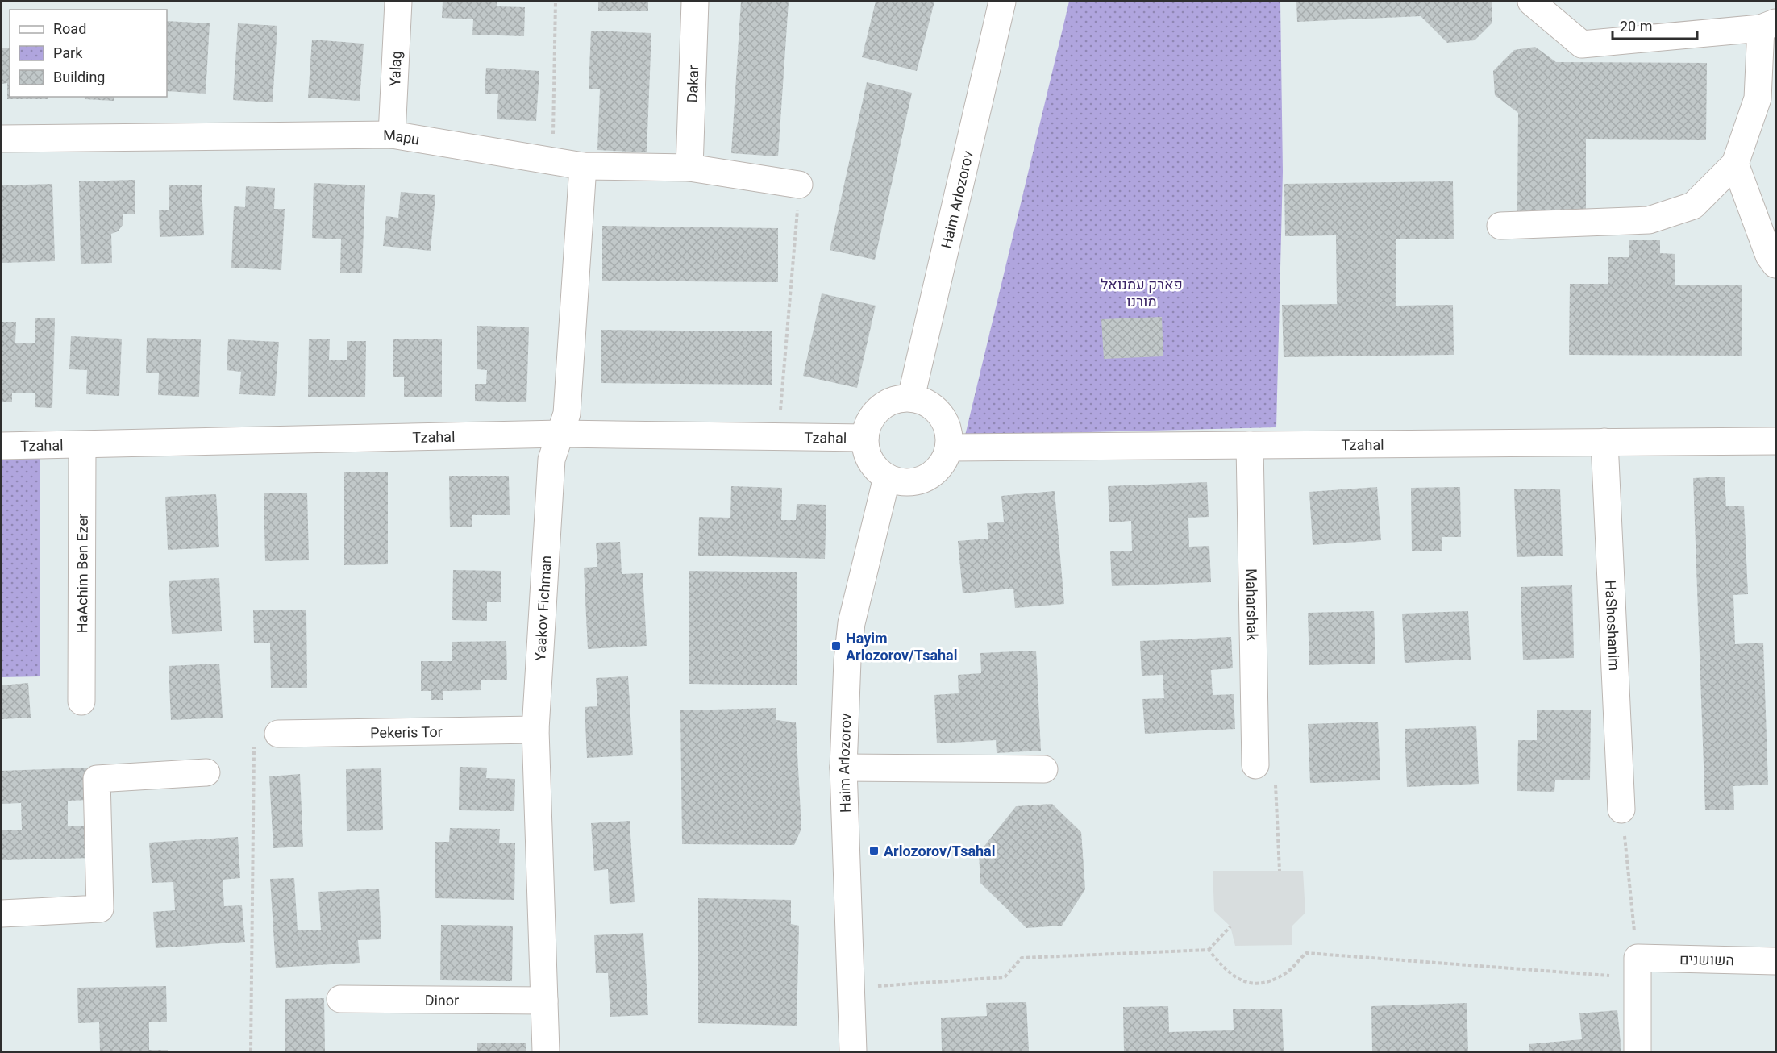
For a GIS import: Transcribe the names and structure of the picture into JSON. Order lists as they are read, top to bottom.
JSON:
{
  "streets": {
    "street": [
      "Yalag",
      "Dakar",
      "Mapu",
      "Haim Arlozorov",
      "Tzahal",
      "HaAchim Ben Ezer",
      "Maharshak",
      "Yaakov Fichman",
      "HaShoshanim",
      "Pekeris Tor",
      "השושנים",
      "Dinor"
    ]
  },
  "crossings": [
    ["Yalag", "Mapu"],
    ["Dakar", "Mapu"],
    ["Mapu", "Yaakov Fichman"],
    ["Haim Arlozorov", "Tzahal"],
    ["Tzahal", "HaAchim Ben Ezer"],
    ["Tzahal", "Maharshak"],
    ["Tzahal", "Yaakov Fichman"],
    ["Tzahal", "HaShoshanim"],
    ["Yaakov Fichman", "Pekeris Tor"],
    ["Yaakov Fichman", "Dinor"]
  ],
  "parks": ["פארק עמנואל מורנו"],
  "places": {
    "transit": ["Hayim Arlozorov/Tsahal", "Arlozorov/Tsahal"]
  },
  "legend": ["Road", "Park", "Building"],
  "scale_bar": "20 m"
}
